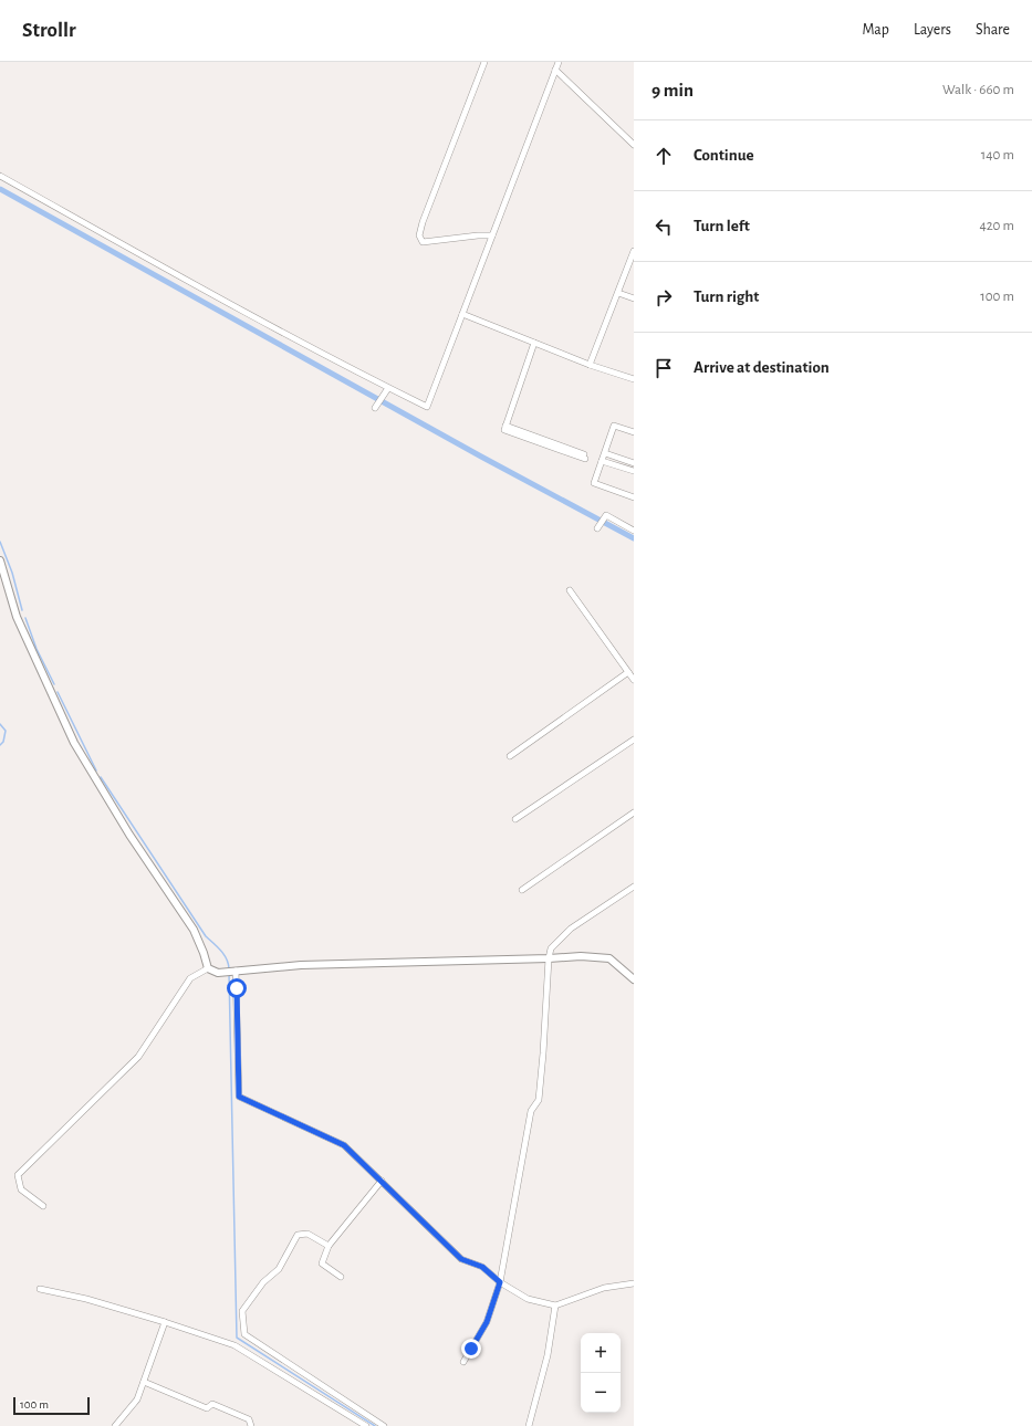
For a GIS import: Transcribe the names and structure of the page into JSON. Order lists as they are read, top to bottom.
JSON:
{
  "scale_bar": "100 m",
  "page": {
    "header": "Strollr",
    "nav": ["Map", "Layers", "Share"],
    "heading": ["9 min", "Walk · 660 m"],
    "list": [
      ["Continue", "140 m"],
      ["Turn left", "420 m"],
      ["Turn right", "100 m"],
      "Arrive at destination"
    ],
    "map_buttons": ["+", "−"],
    "scale": "100 m"
  }
}
